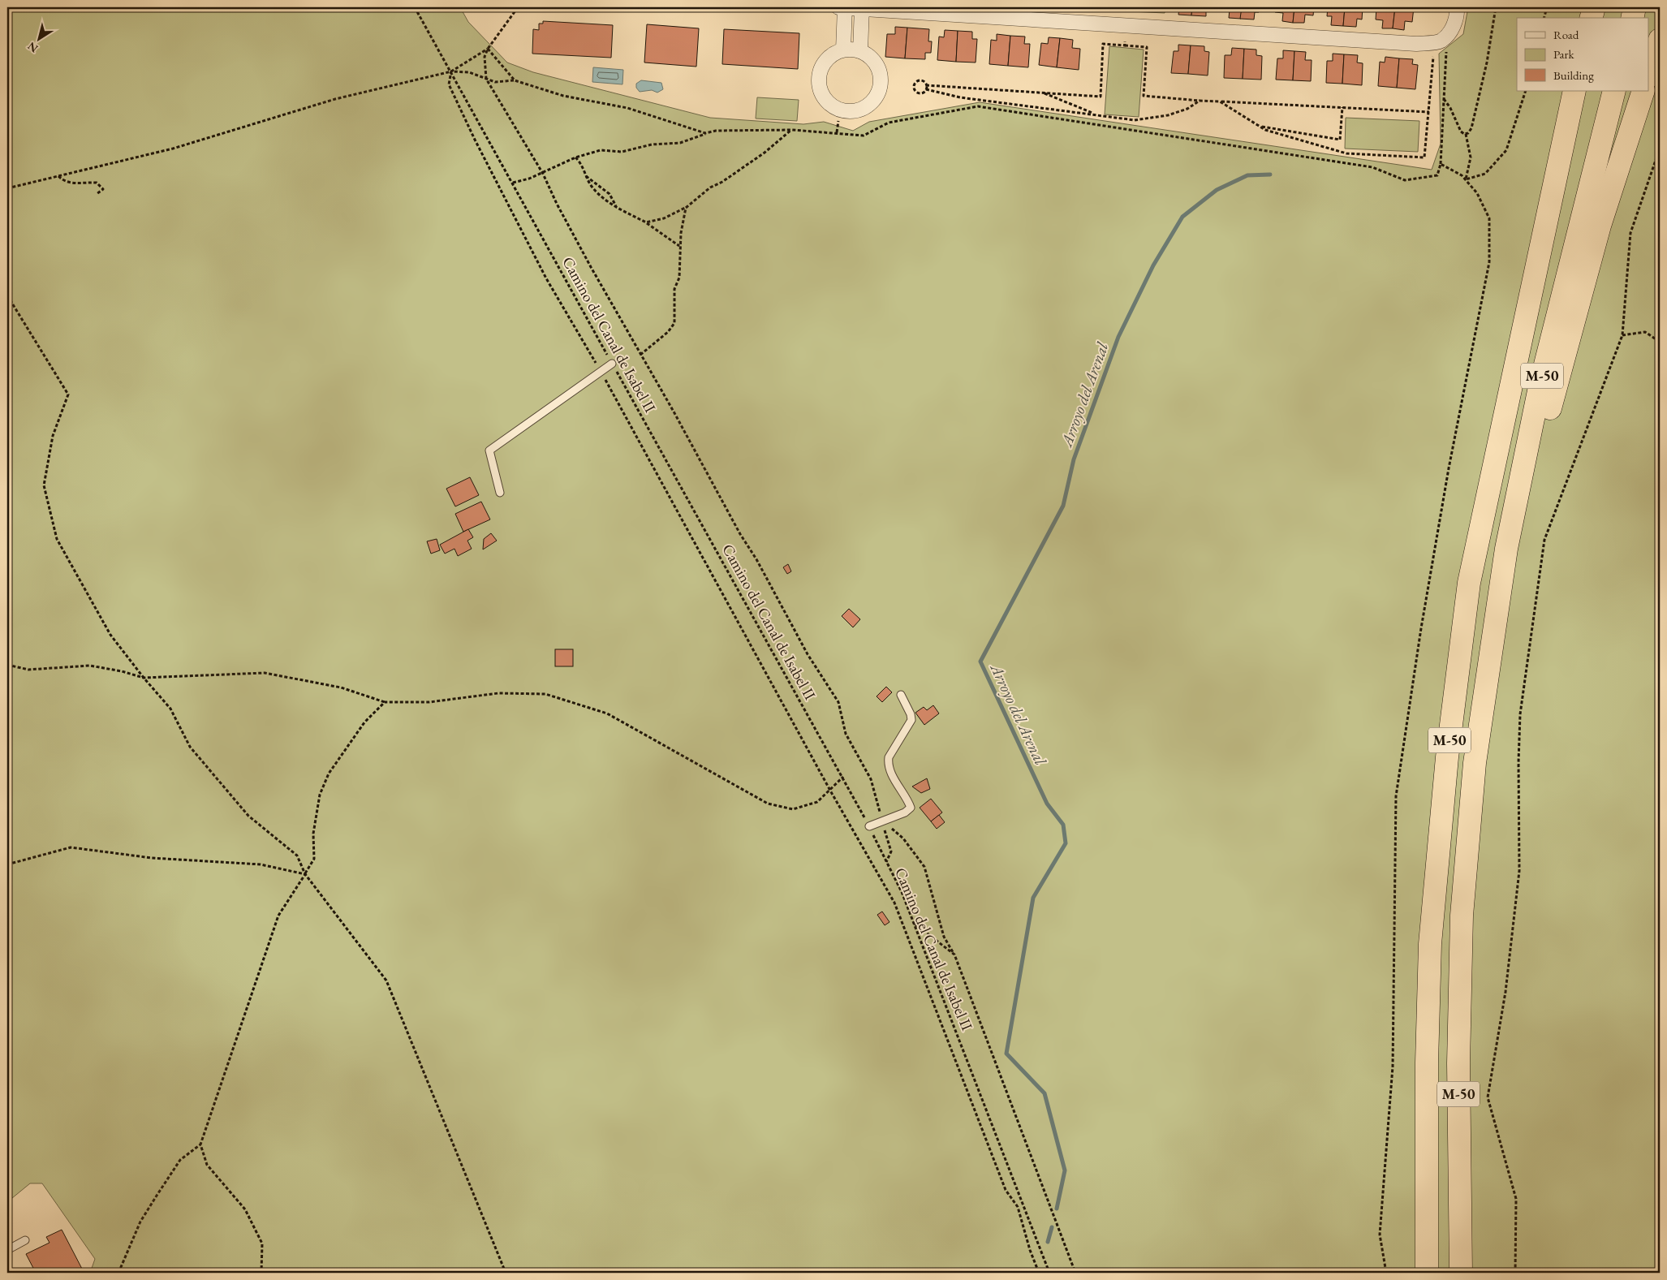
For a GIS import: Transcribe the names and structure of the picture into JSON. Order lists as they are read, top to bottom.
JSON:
{
  "streets": {
    "highway": ["M-50"],
    "path": ["Camino del Canal de Isabel II"]
  },
  "water": ["Arroyo del Arenal"],
  "legend": ["Road", "Park", "Building"],
  "north": "bottom left"
}
